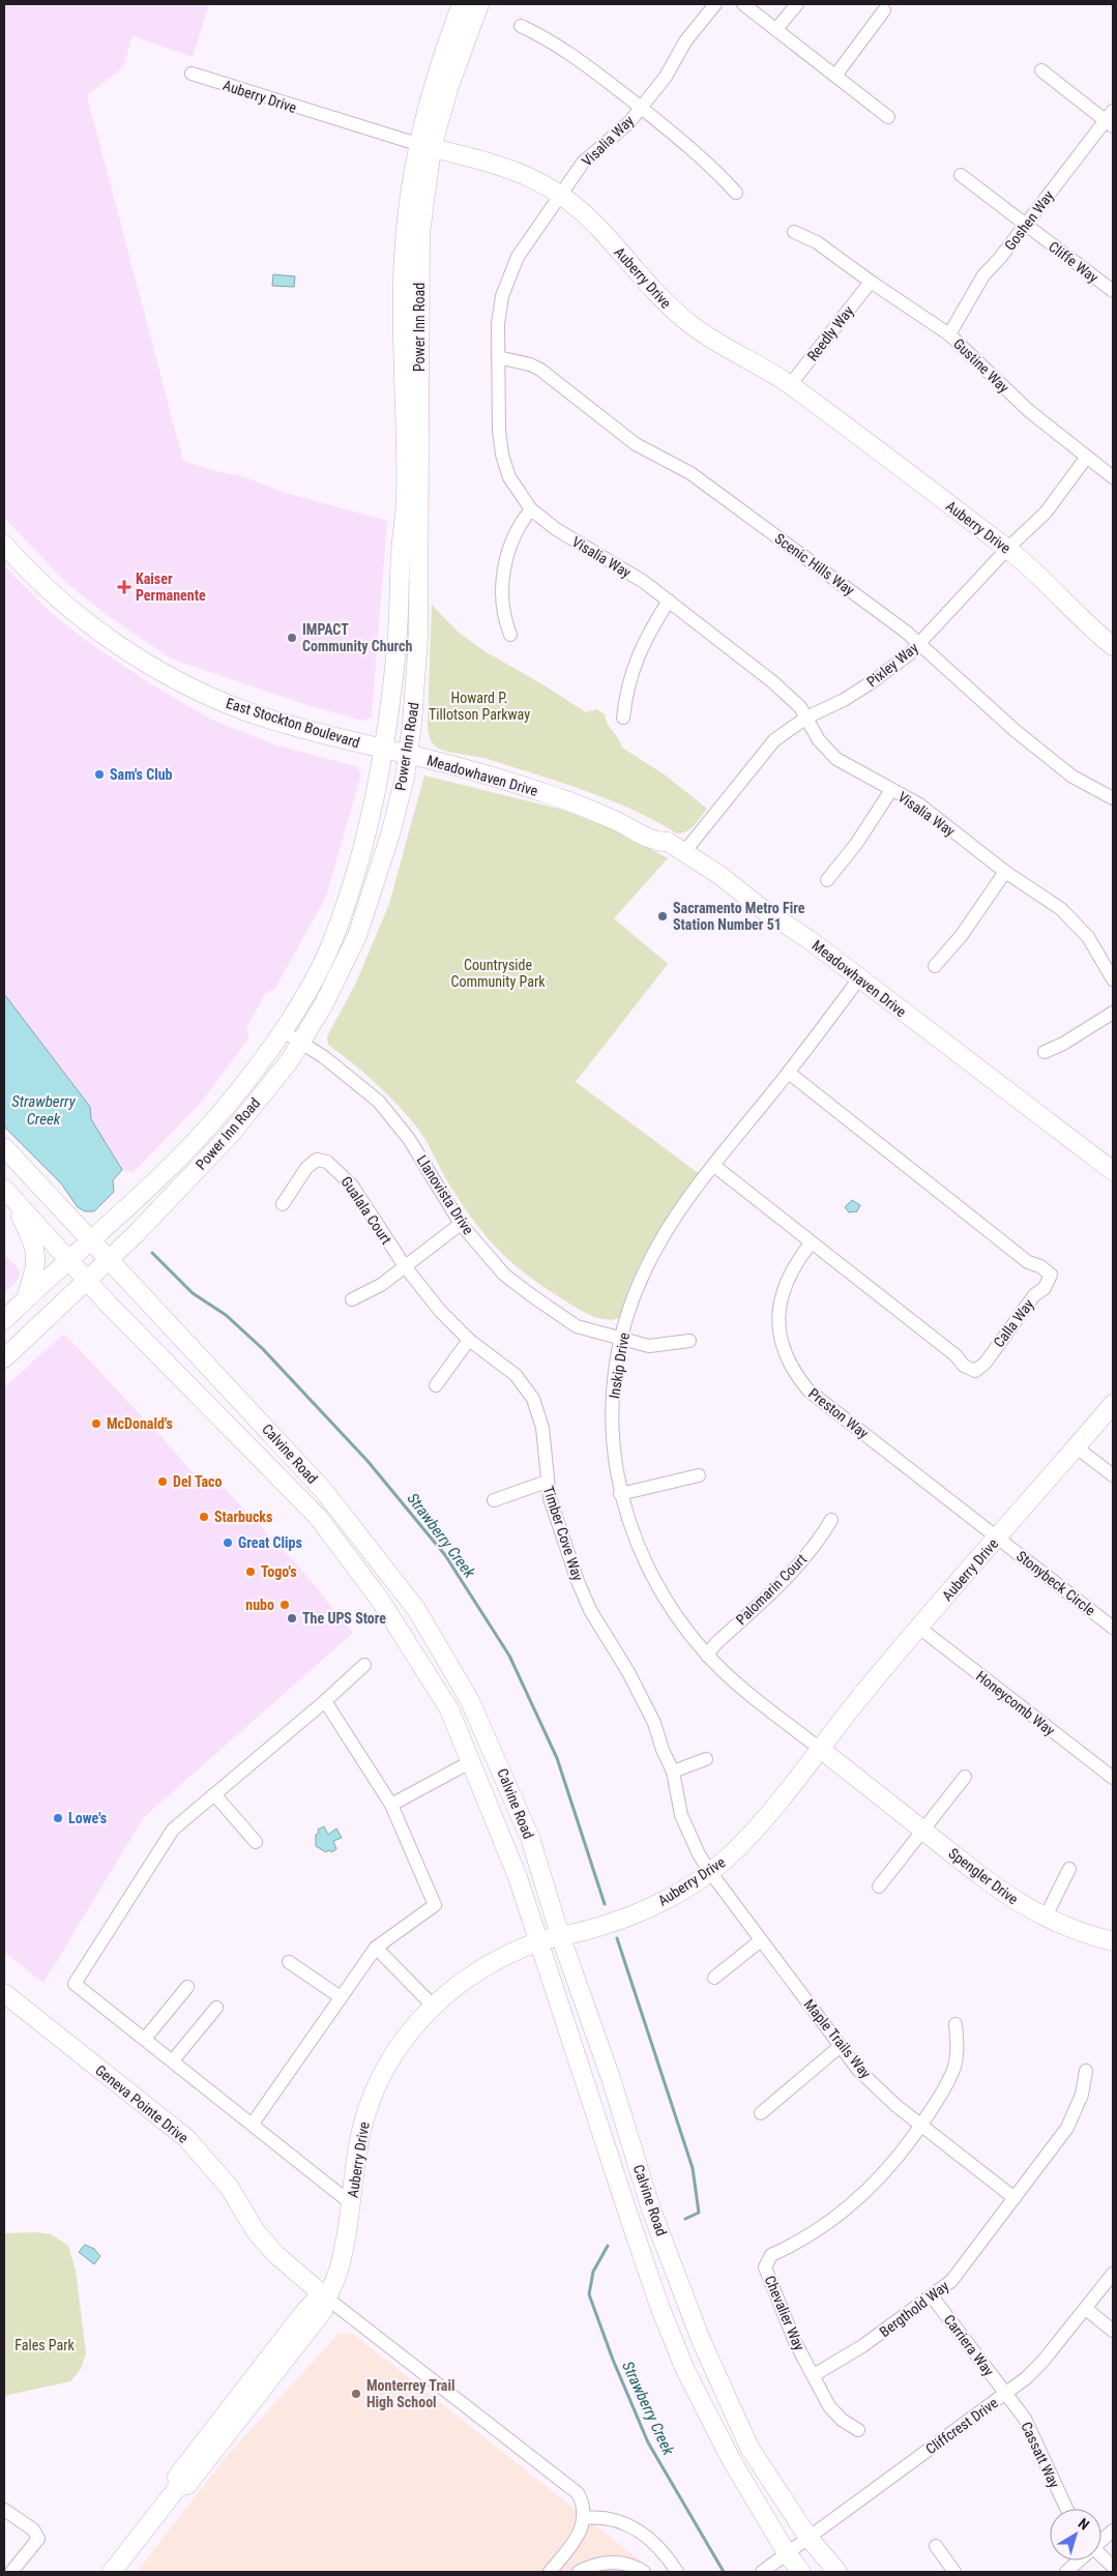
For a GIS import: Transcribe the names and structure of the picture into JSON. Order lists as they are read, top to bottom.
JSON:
{
  "streets": {
    "main road": [
      "Auberry Drive",
      "Power Inn Road",
      "East Stockton Boulevard",
      "Meadowhaven Drive",
      "Calvine Road",
      "Spengler Drive",
      "Geneva Pointe Drive"
    ],
    "street": [
      "Visalia Way",
      "Goshen Way",
      "Cliffe Way",
      "Reedly Way",
      "Gustine Way",
      "Scenic Hills Way",
      "Pixley Way",
      "Llanovista Drive",
      "Gualala Court",
      "Calla Way",
      "Inskip Drive",
      "Preston Way",
      "Timber Cove Way",
      "Stonybeck Circle",
      "Palomarin Court",
      "Honeycomb Way",
      "Maple Trails Way",
      "Bergthold Way",
      "Chevalier Way",
      "Carriera Way",
      "Cliffcrest Drive",
      "Cassatt Way"
    ]
  },
  "crossings": [
    ["Auberry Drive", "Visalia Way"],
    ["Auberry Drive", "Power Inn Road"],
    ["Auberry Drive", "Reedly Way"],
    ["Auberry Drive", "Pixley Way"],
    ["Auberry Drive", "Inskip Drive"],
    ["Auberry Drive", "Preston Way"],
    ["Auberry Drive", "Calvine Road"],
    ["Auberry Drive", "Timber Cove Way"],
    ["Auberry Drive", "Stonybeck Circle"],
    ["Auberry Drive", "Honeycomb Way"],
    ["Auberry Drive", "Spengler Drive"],
    ["Auberry Drive", "Maple Trails Way"],
    ["Auberry Drive", "Geneva Pointe Drive"],
    ["Visalia Way", "Scenic Hills Way"],
    ["Visalia Way", "Pixley Way"],
    ["Goshen Way", "Cliffe Way"],
    ["Goshen Way", "Gustine Way"],
    ["Power Inn Road", "East Stockton Boulevard"],
    ["Power Inn Road", "Meadowhaven Drive"],
    ["Power Inn Road", "Llanovista Drive"],
    ["Power Inn Road", "Calvine Road"],
    ["Reedly Way", "Gustine Way"],
    ["Gustine Way", "Pixley Way"],
    ["Scenic Hills Way", "Pixley Way"],
    ["Pixley Way", "Meadowhaven Drive"],
    ["East Stockton Boulevard", "Meadowhaven Drive"],
    ["Meadowhaven Drive", "Inskip Drive"],
    ["Llanovista Drive", "Inskip Drive"],
    ["Gualala Court", "Timber Cove Way"],
    ["Calla Way", "Inskip Drive"],
    ["Calla Way", "Preston Way"],
    ["Inskip Drive", "Palomarin Court"],
    ["Inskip Drive", "Spengler Drive"],
    ["Preston Way", "Stonybeck Circle"],
    ["Calvine Road", "Cliffcrest Drive"],
    ["Timber Cove Way", "Maple Trails Way"],
    ["Maple Trails Way", "Bergthold Way"],
    ["Maple Trails Way", "Chevalier Way"],
    ["Bergthold Way", "Chevalier Way"],
    ["Bergthold Way", "Carriera Way"],
    ["Carriera Way", "Cliffcrest Drive"],
    ["Carriera Way", "Cassatt Way"],
    ["Cliffcrest Drive", "Cassatt Way"]
  ],
  "water": ["Strawberry Creek"],
  "parks": ["Howard P. Tillotson Parkway", "Countryside Community Park", "Fales Park"],
  "places": {
    "health": ["Kaiser Permanente"],
    "other": [
      "IMPACT Community Church",
      "Sam's Club",
      "Sacramento Metro Fire Station Number 51",
      "McDonald's",
      "Del Taco",
      "Starbucks",
      "Great Clips",
      "Togo's",
      "nubo",
      "The UPS Store",
      "Lowe's",
      "Monterrey Trail High School"
    ]
  },
  "north": "top right"
}
